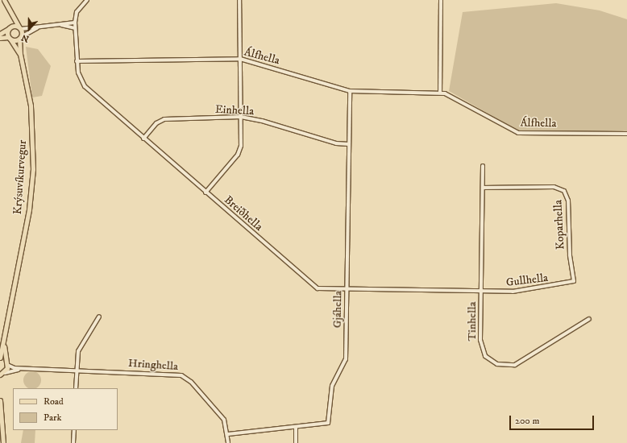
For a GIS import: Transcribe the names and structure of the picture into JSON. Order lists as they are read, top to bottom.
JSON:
{
  "streets": {
    "main road": ["Krýsuvíkurvegur"],
    "street": [
      "Álfhella",
      "Einhella",
      "Breiðhella",
      "Koparhella",
      "Gullhella",
      "Gjáhella",
      "Tinhella",
      "Hringhella"
    ]
  },
  "crossings": [
    ["Álfhella", "Breiðhella"],
    ["Álfhella", "Gjáhella"],
    ["Einhella", "Breiðhella"],
    ["Einhella", "Gjáhella"],
    ["Breiðhella", "Gullhella"],
    ["Breiðhella", "Gjáhella"],
    ["Breiðhella", "Tinhella"],
    ["Koparhella", "Gullhella"],
    ["Koparhella", "Tinhella"],
    ["Gullhella", "Tinhella"],
    ["Gjáhella", "Hringhella"]
  ],
  "legend": ["Road", "Park"],
  "scale_bar": "200 m",
  "north": "bottom"
}
